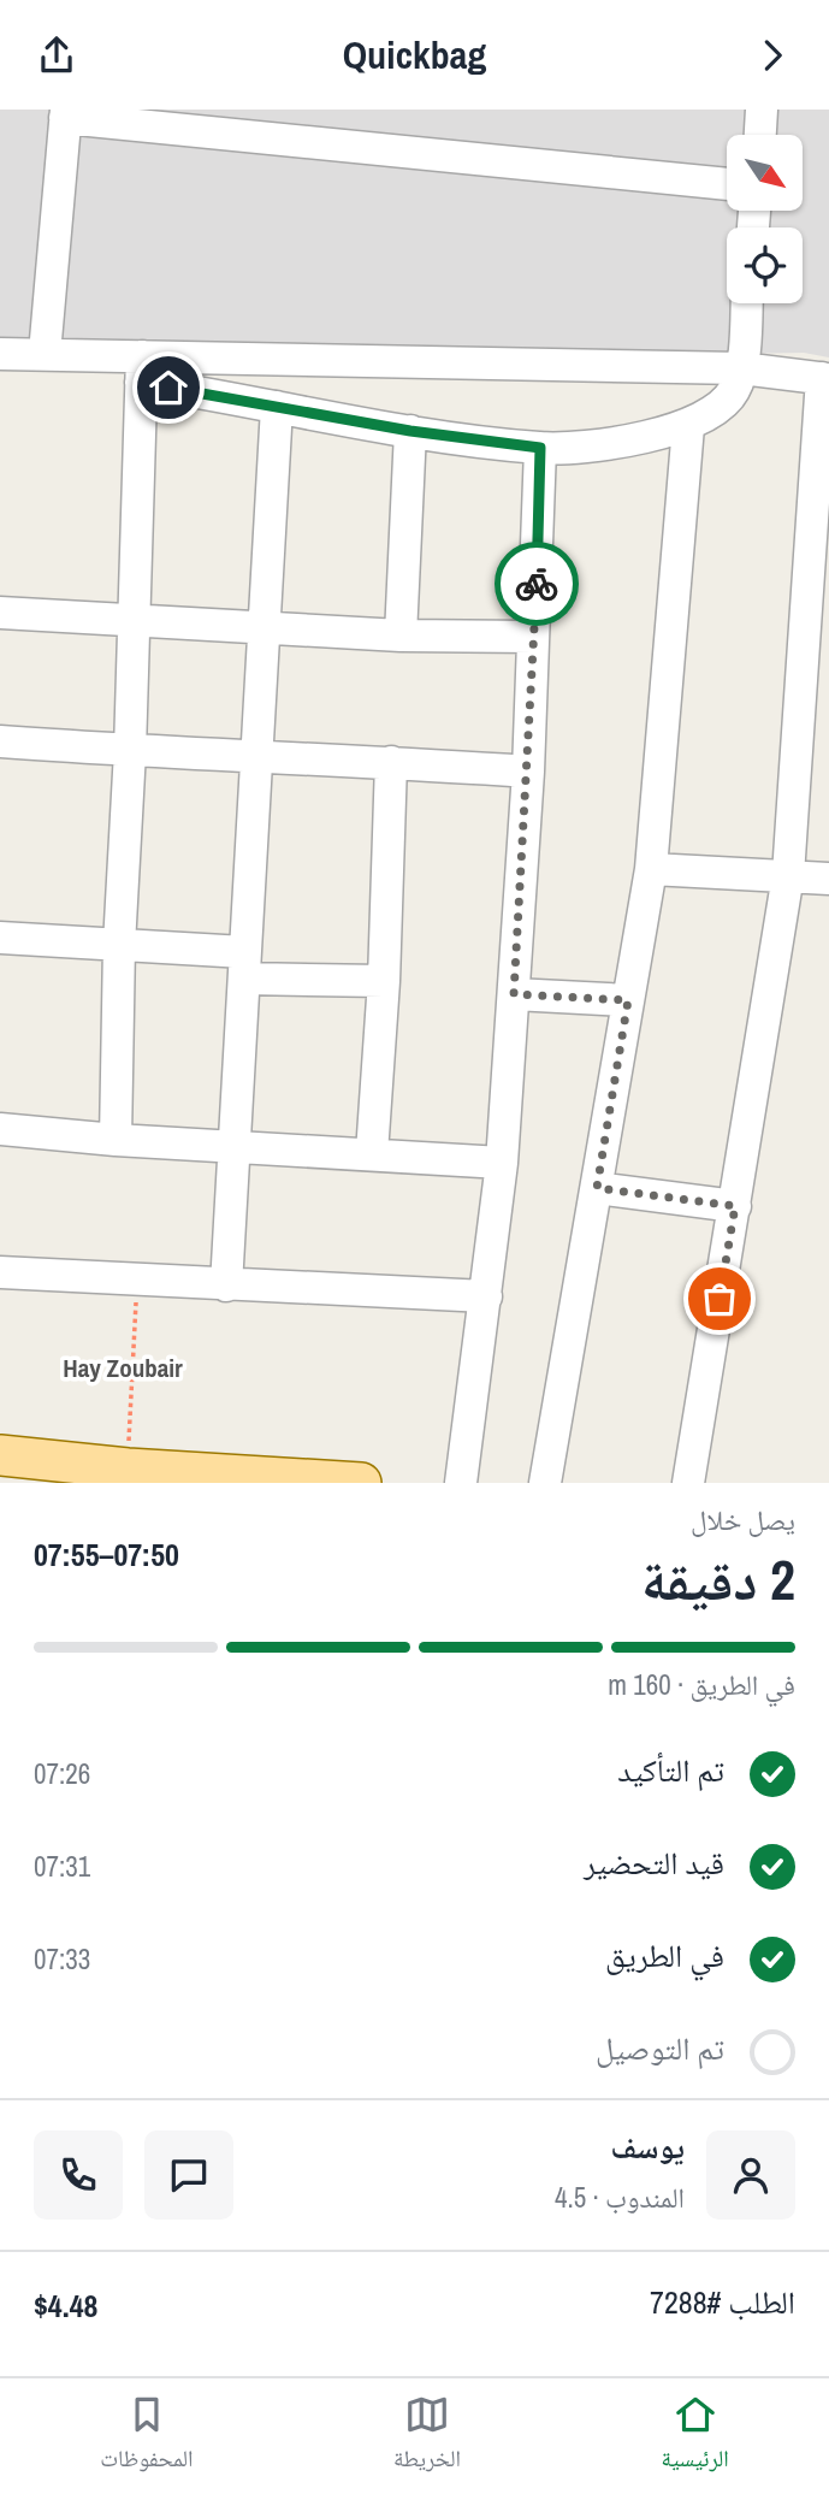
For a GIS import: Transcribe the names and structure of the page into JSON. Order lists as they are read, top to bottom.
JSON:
{
  "districts": ["Hay Zoubair"],
  "north": "bottom right",
  "page": {
    "header": "Quickbag",
    "heading": ["2 دقيقة", "يصل خلال", "07:50–07:55"],
    "panel": [
      "يوسف",
      "المندوب · 4.5",
      "الطلب #7288",
      "$4.48"
    ],
    "bar": "في الطريق · 160 m",
    "list": [
      ["تم التأكيد", "07:26"],
      ["قيد التحضير", "07:31"],
      ["في الطريق", "07:33"],
      "تم التوصيل"
    ],
    "tabs": ["الرئيسية", "الخريطة", "المحفوظات"]
  }
}
